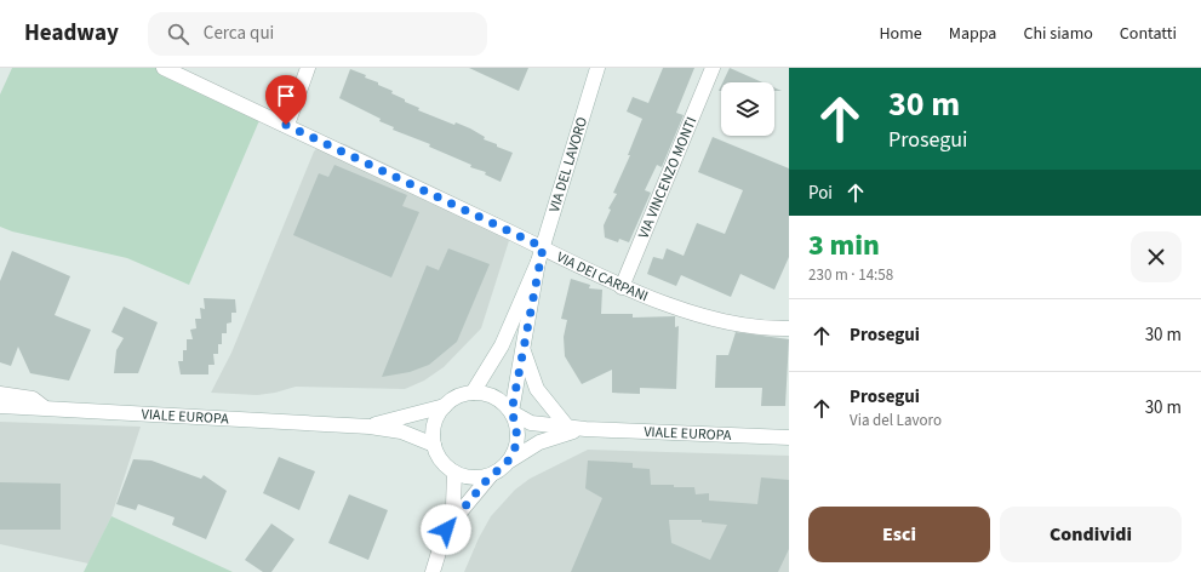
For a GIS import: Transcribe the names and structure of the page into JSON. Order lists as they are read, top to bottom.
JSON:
{
  "streets": {
    "street": [
      "VIA DEL LAVORO",
      "VIA VINCENZO MONTI",
      "VIA DEI CARPANI",
      "VIALE EUROPA"
    ]
  },
  "crossings": [
    ["VIA DEL LAVORO", "VIA DEI CARPANI"],
    ["VIA DEL LAVORO", "VIALE EUROPA"],
    ["VIA VINCENZO MONTI", "VIA DEI CARPANI"]
  ],
  "page": {
    "header": "Headway",
    "search": "Cerca qui",
    "nav": [
      "Home",
      "Mappa",
      "Chi siamo",
      "Contatti"
    ],
    "turn": ["30 m", "Prosegui"],
    "then": "Poi",
    "heading": ["3 min", "230 m · 14:58"],
    "list": [
      {
        "name": "Prosegui",
        "value": "30 m"
      },
      {
        "name": "Prosegui",
        "note": "Via del Lavoro",
        "value": "30 m"
      }
    ],
    "buttons": ["Esci", "Condividi"]
  }
}
